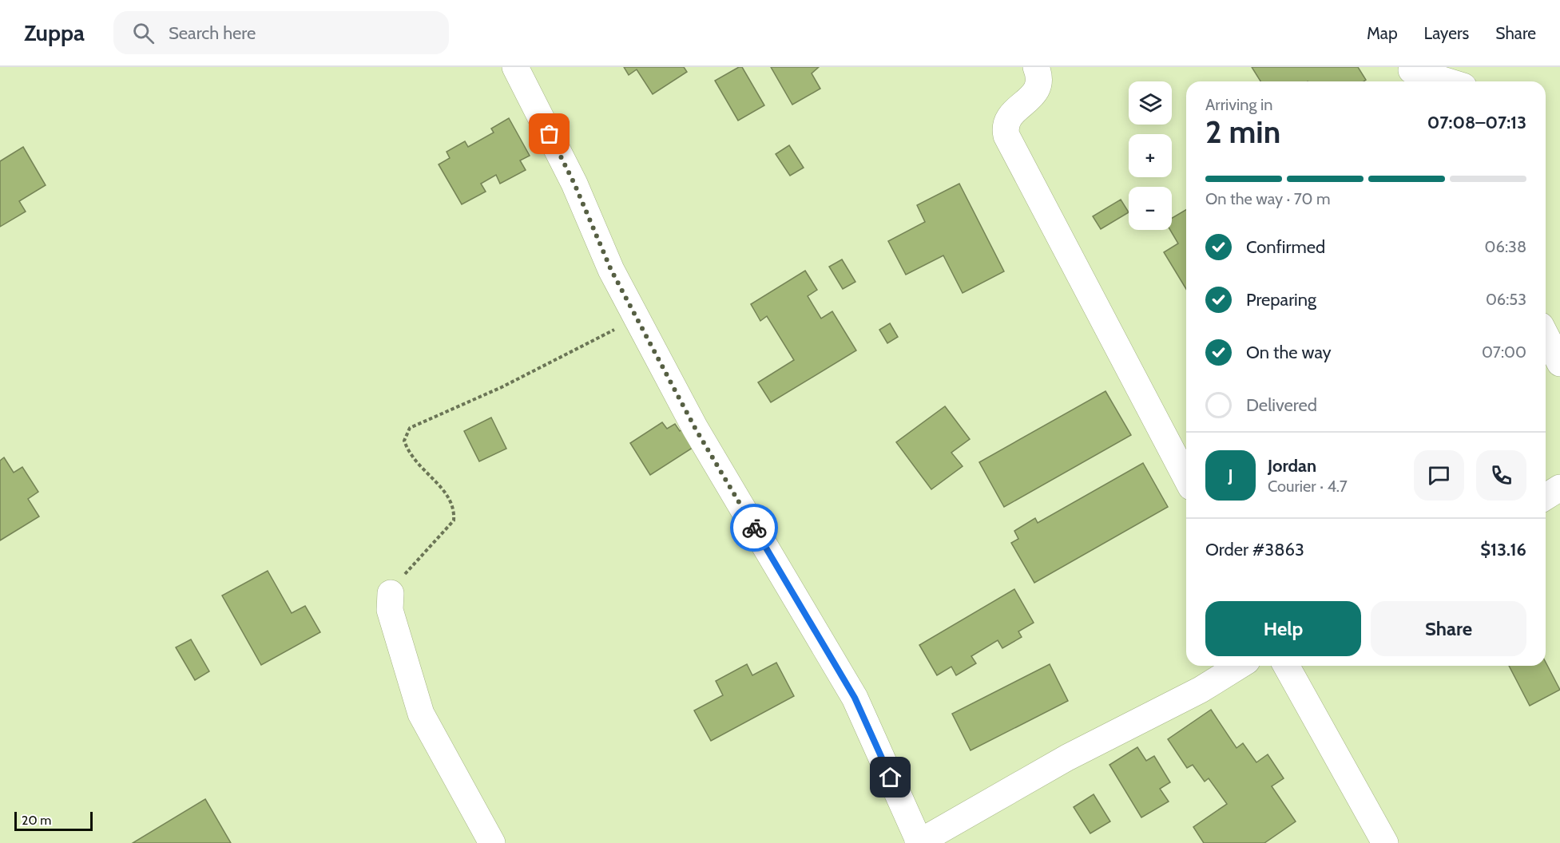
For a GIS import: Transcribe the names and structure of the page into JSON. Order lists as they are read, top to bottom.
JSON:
{
  "scale_bar": "20 m",
  "page": {
    "header": "Zuppa",
    "search": "Search here",
    "nav": ["Map", "Layers", "Share"],
    "map_buttons": ["+", "−"],
    "heading": ["2 min", "Arriving in", "07:08–07:13"],
    "panel": [
      "Jordan",
      "Courier · 4.7",
      "Order #3863",
      "$13.16"
    ],
    "bar": "On the way · 70 m",
    "list": [
      ["Confirmed", "06:38"],
      ["Preparing", "06:53"],
      ["On the way", "07:00"],
      "Delivered"
    ],
    "round": "J",
    "buttons": ["Help", "Share"],
    "scale": "20 m"
  }
}
